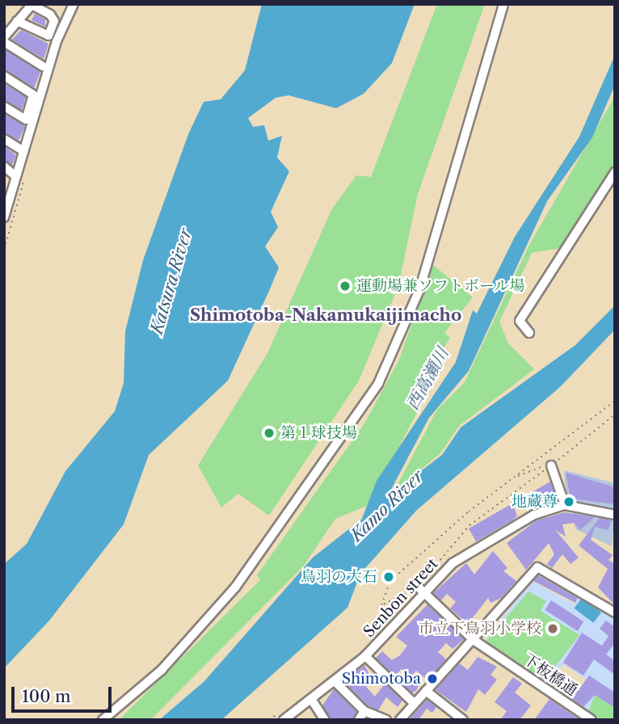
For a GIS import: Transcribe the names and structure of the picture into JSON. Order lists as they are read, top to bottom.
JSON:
{
  "streets": {
    "street": ["Senbon street", "下板橋通"]
  },
  "crossings": [
    ["Senbon street", "下板橋通"]
  ],
  "districts": ["Shimotoba-Nakamukaijimacho"],
  "water": ["Katsura River", "西高瀬川", "Kamo River"],
  "places": [
    "運動場兼ソフトボール場",
    "第１球技場",
    "地蔵尊",
    "鳥羽の大石",
    "市立下鳥羽小学校",
    "Shimotoba"
  ],
  "scale_bar": "100 m"
}
